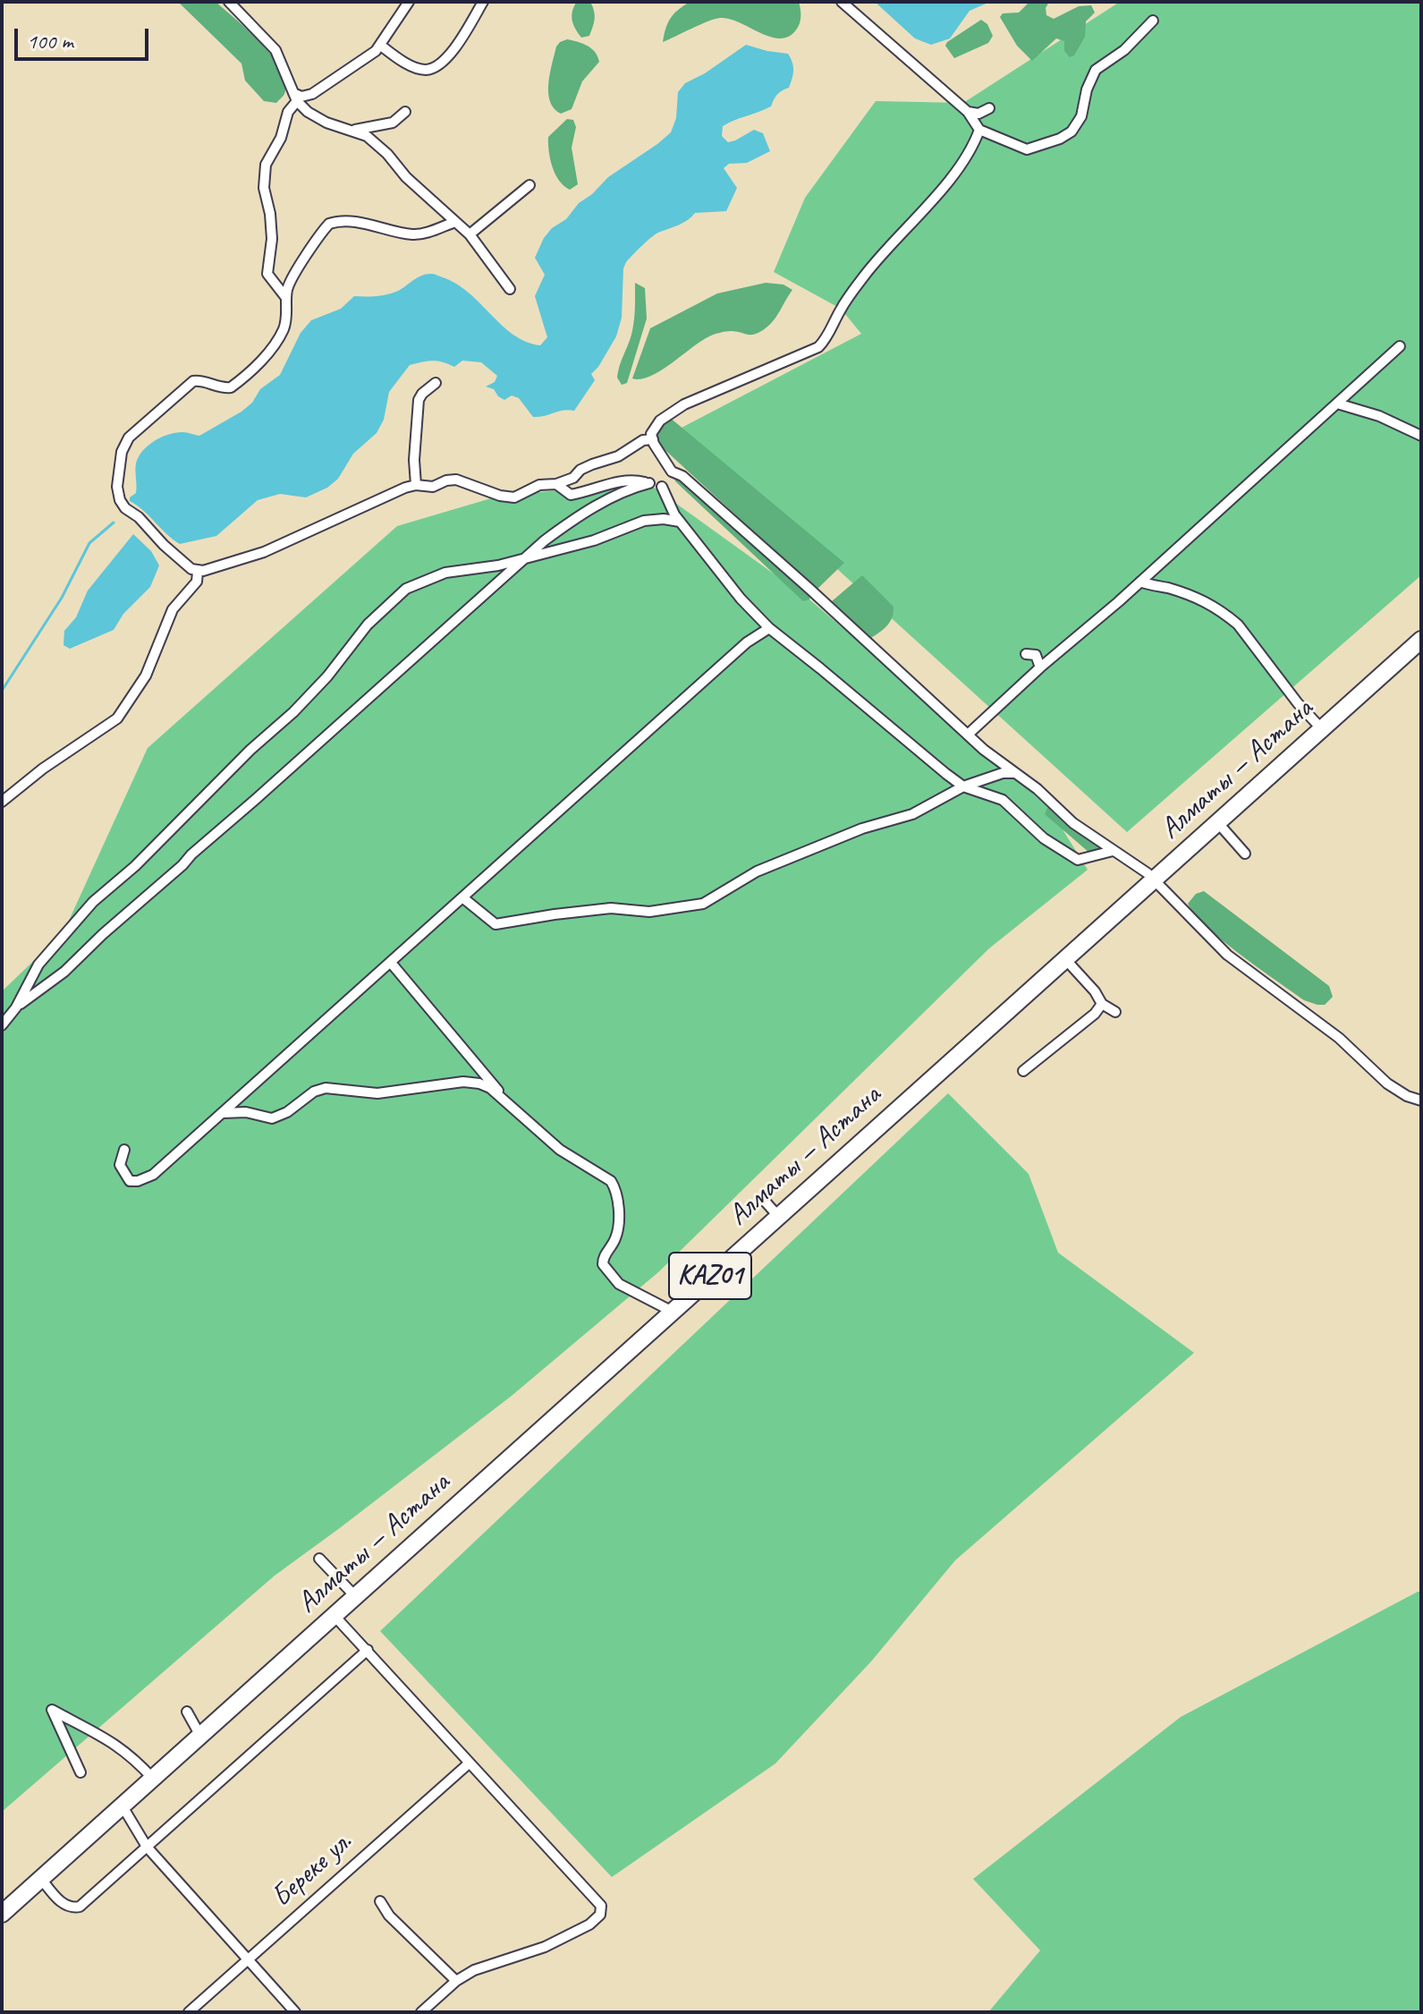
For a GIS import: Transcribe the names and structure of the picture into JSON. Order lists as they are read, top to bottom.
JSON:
{
  "streets": {
    "highway": ["Алматы — Астана", "KАZ01"],
    "street": ["Береке ул."]
  },
  "scale_bar": "100 m"
}
